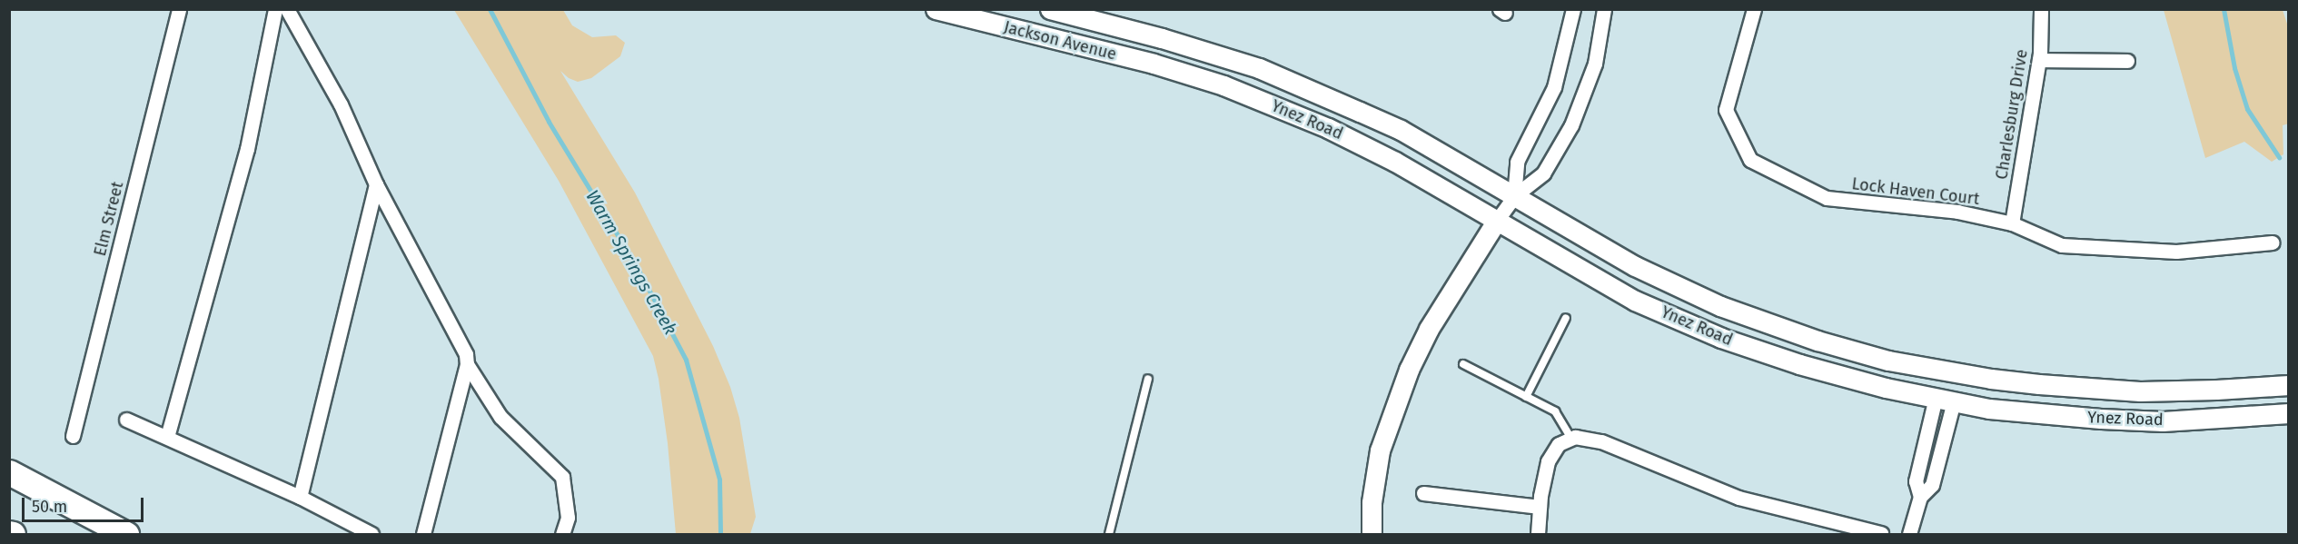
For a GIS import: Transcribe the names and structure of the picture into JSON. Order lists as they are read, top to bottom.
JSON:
{
  "streets": {
    "main road": ["Jackson Avenue", "Ynez Road"],
    "street": ["Charlesburg Drive", "Lock Haven Court", "Elm Street"]
  },
  "crossings": [
    ["Jackson Avenue", "Ynez Road"],
    ["Charlesburg Drive", "Lock Haven Court"]
  ],
  "water": ["Warm Springs Creek"],
  "scale_bar": "50 m"
}
